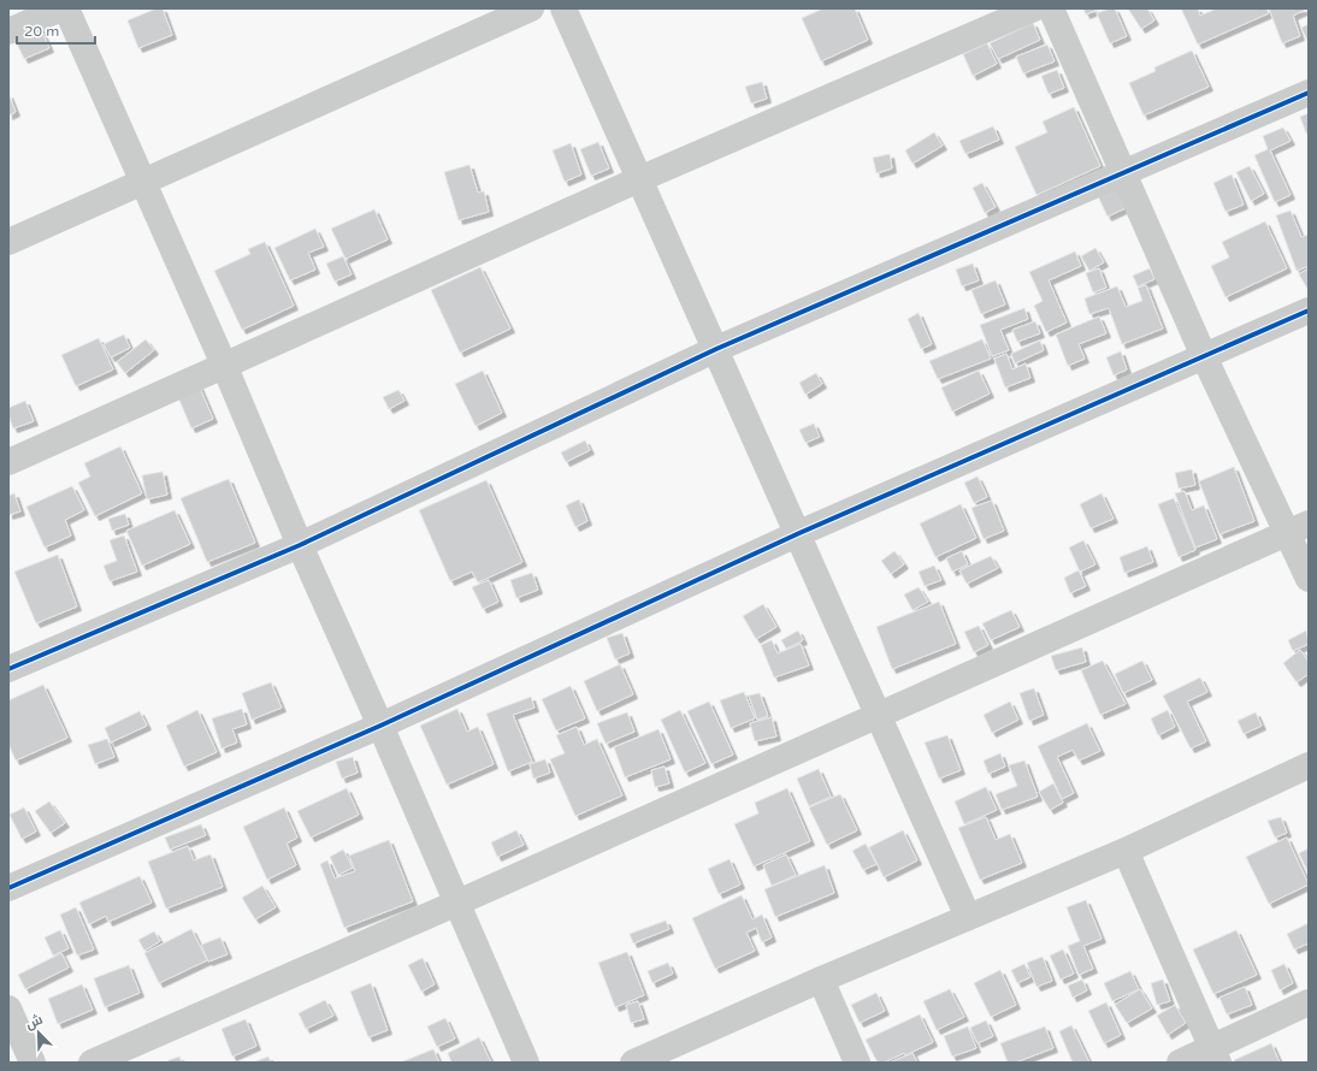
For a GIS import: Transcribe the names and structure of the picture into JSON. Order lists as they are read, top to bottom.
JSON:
{
  "scale_bar": "20 m",
  "north": "top left"
}
